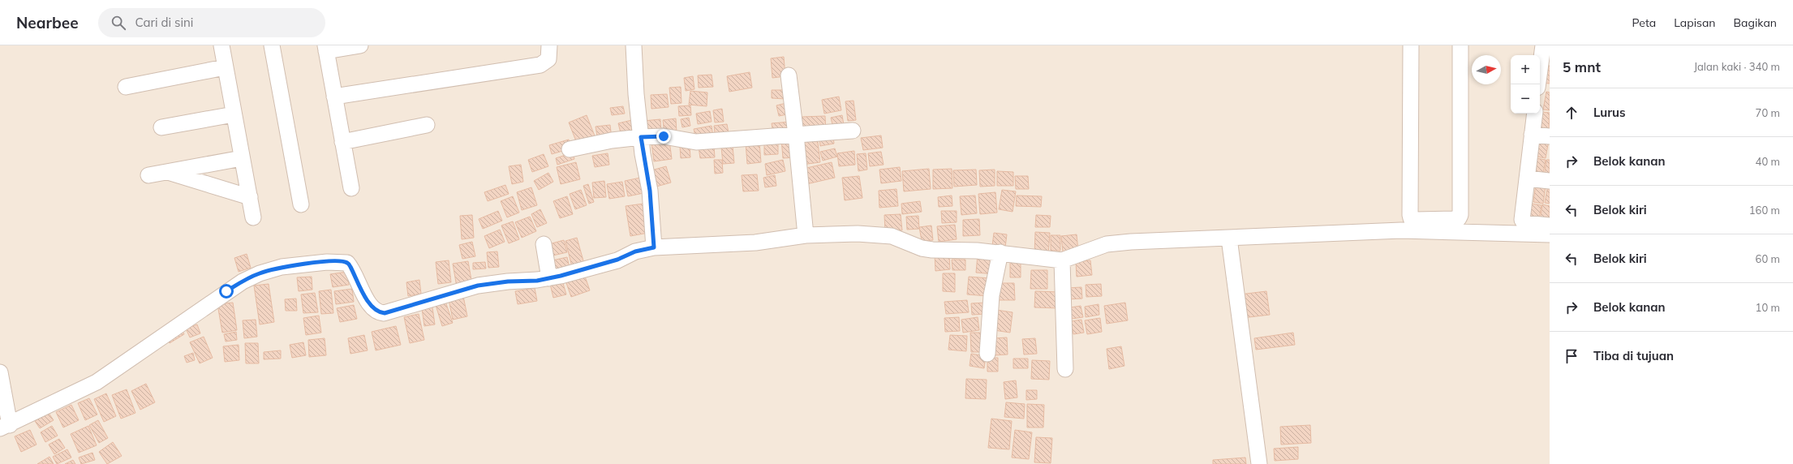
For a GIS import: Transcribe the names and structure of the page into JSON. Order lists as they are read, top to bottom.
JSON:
{
  "north": "right",
  "page": {
    "header": "Nearbee",
    "search": "Cari di sini",
    "nav": ["Peta", "Lapisan", "Bagikan"],
    "heading": ["5 mnt", "Jalan kaki · 340 m"],
    "map_buttons": ["+", "−"],
    "list": [
      ["Lurus", "70 m"],
      ["Belok kanan", "40 m"],
      ["Belok kiri", "160 m"],
      ["Belok kiri", "60 m"],
      ["Belok kanan", "10 m"],
      "Tiba di tujuan"
    ]
  }
}
